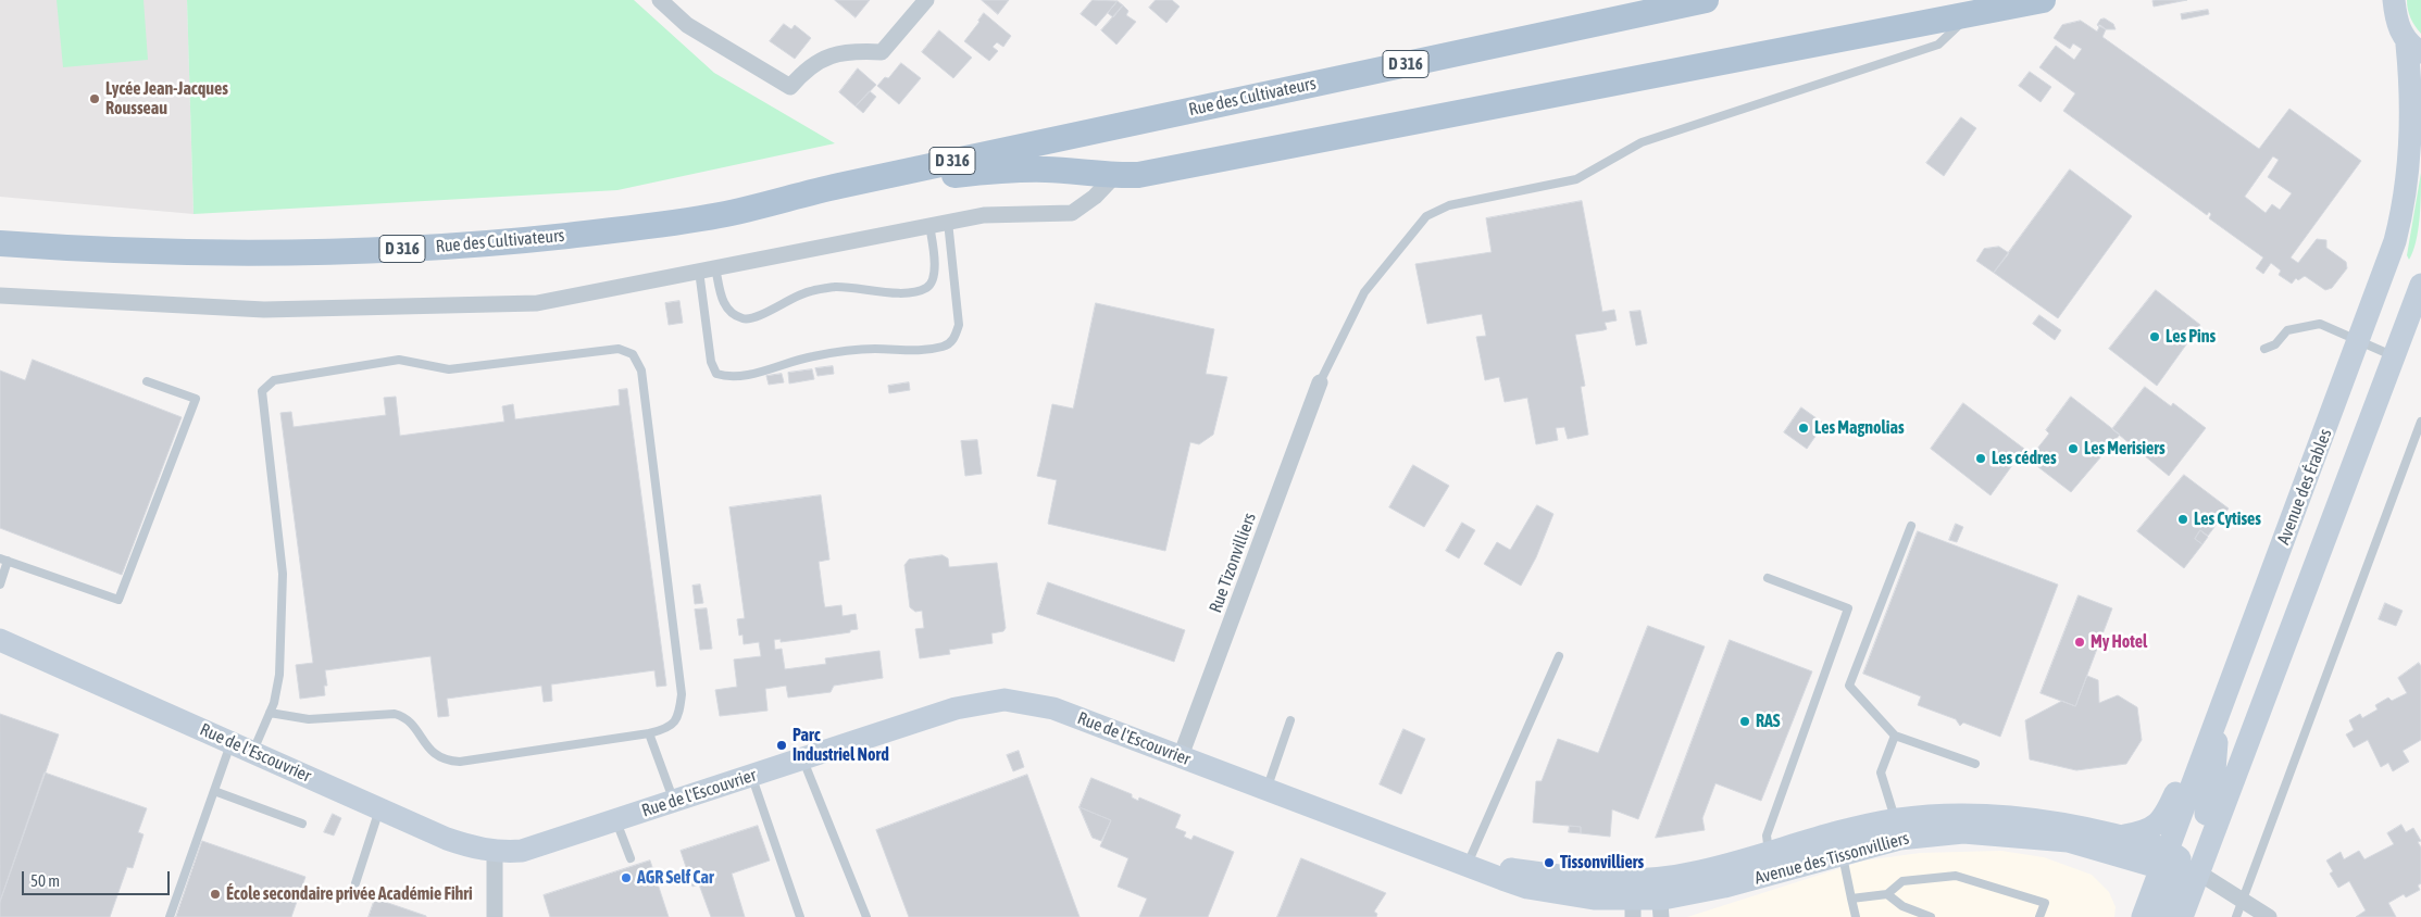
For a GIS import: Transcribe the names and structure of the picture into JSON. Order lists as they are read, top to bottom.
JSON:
{
  "streets": {
    "main road": ["D 316", "Rue des Cultivateurs"],
    "street": [
      "Avenue des Érables",
      "Rue Tizonvilliers",
      "Rue de l'Escouvrier",
      "Avenue des Tissonvilliers"
    ]
  },
  "crossings": [
    ["Avenue des Érables", "Avenue des Tissonvilliers"],
    ["Rue Tizonvilliers", "Rue de l'Escouvrier"],
    ["Rue de l'Escouvrier", "Avenue des Tissonvilliers"]
  ],
  "places": [
    "Lycée Jean-Jacques Rousseau",
    "Les Pins",
    "Les Magnolias",
    "Les Merisiers",
    "Les cédres",
    "Les Cytises",
    "My Hotel",
    "RAS",
    "Parc Industriel Nord",
    "Tissonvilliers",
    "AGR Self Car",
    "École secondaire privée Académie Fihri"
  ],
  "scale_bar": "50 m"
}
